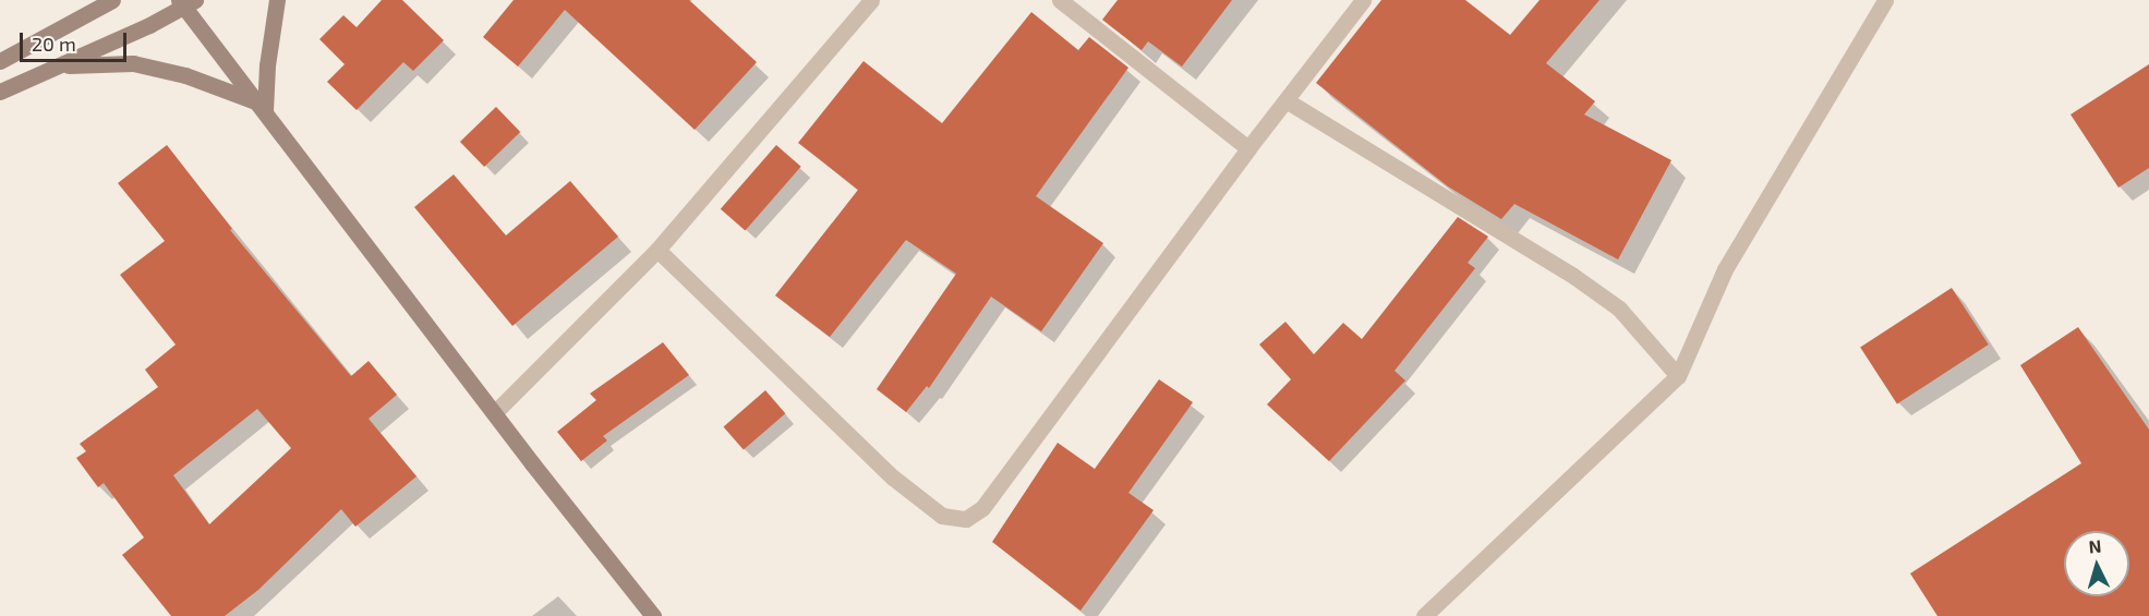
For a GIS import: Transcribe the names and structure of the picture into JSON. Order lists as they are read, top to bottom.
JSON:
{
  "scale_bar": "20 m",
  "north": "top"
}
